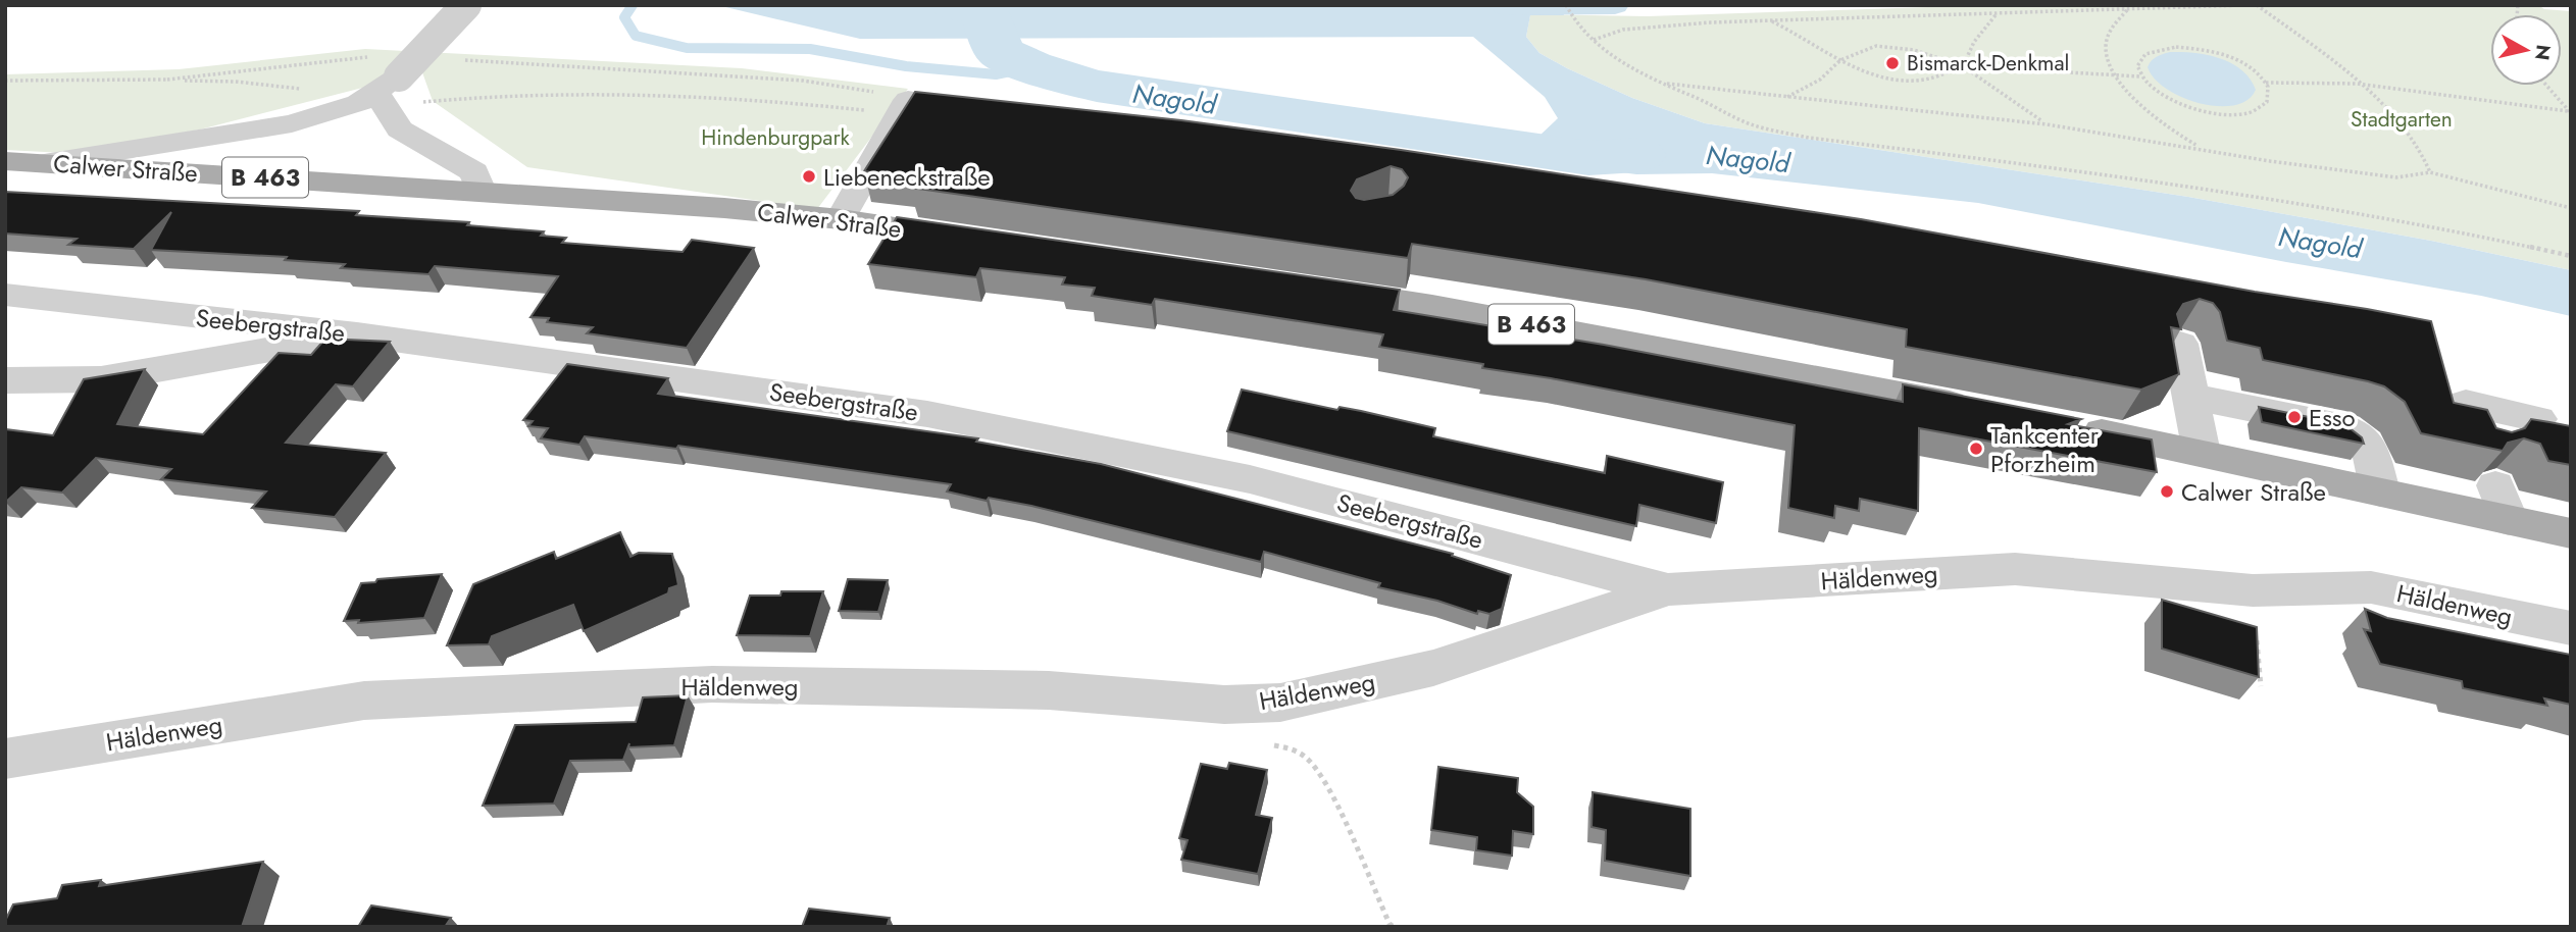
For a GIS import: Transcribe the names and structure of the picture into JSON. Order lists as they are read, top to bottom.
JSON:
{
  "streets": {
    "main road": ["Calwer Straße", "B 463"],
    "street": ["Seebergstraße", "Häldenweg"]
  },
  "crossings": [
    ["Seebergstraße", "Häldenweg"]
  ],
  "water": ["Nagold"],
  "parks": ["Stadtgarten", "Hindenburgpark"],
  "places": [
    "Bismarck-Denkmal",
    "Liebeneckstraße",
    "Esso",
    "Tankcenter Pforzheim",
    "Calwer Straße"
  ],
  "north": "right"
}
